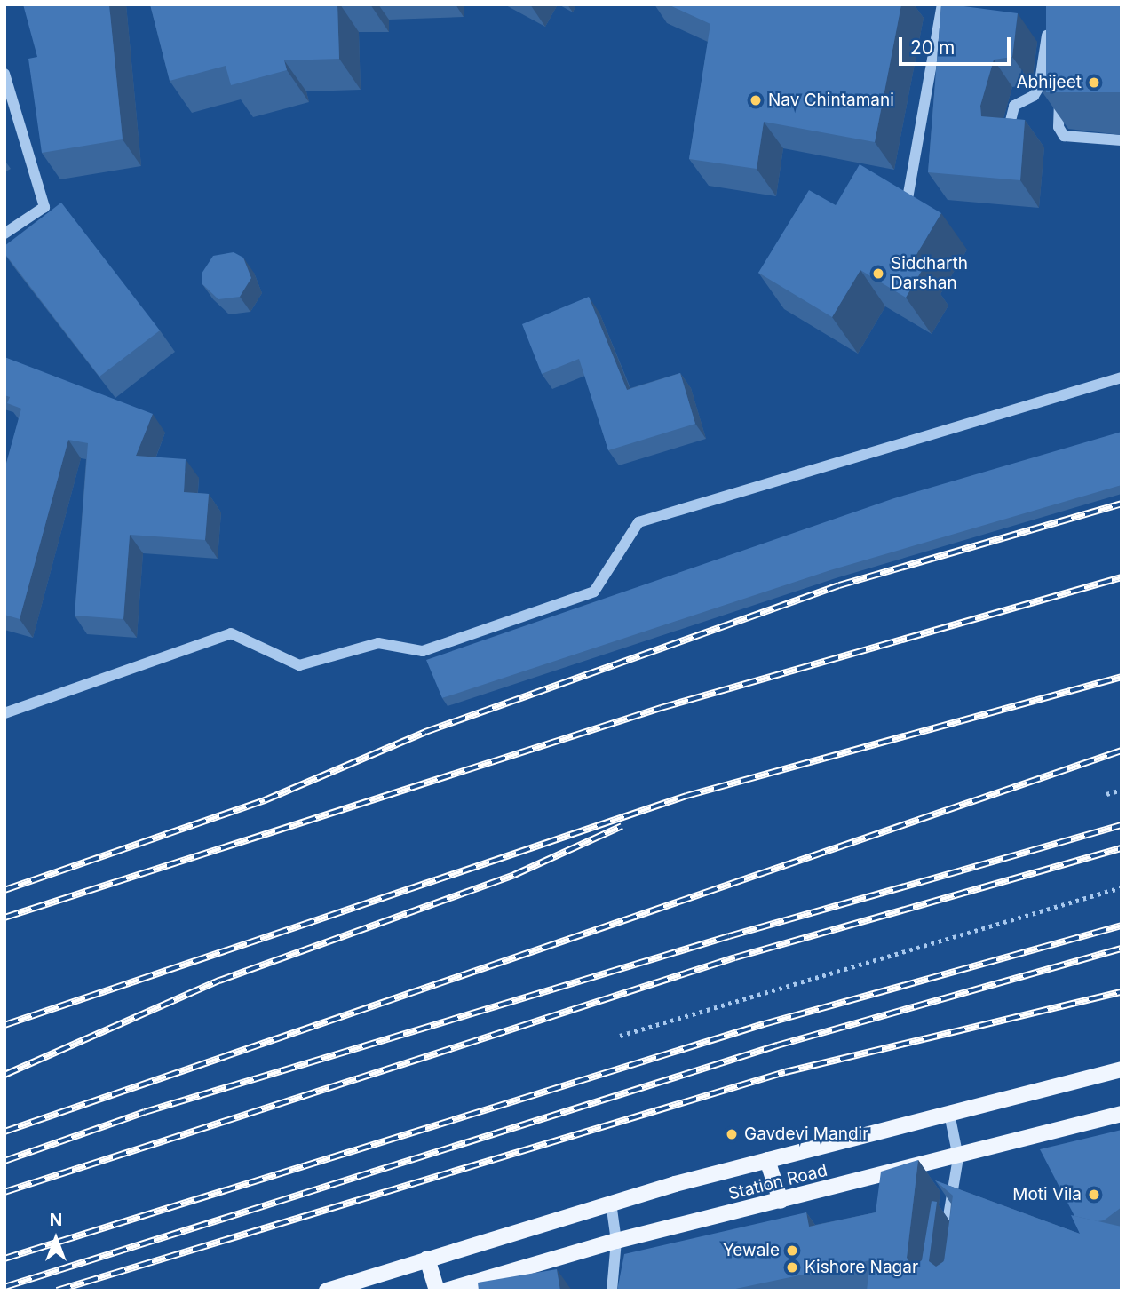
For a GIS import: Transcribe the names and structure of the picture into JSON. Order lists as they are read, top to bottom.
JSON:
{
  "streets": {
    "main road": ["Station Road"]
  },
  "places": [
    "Abhijeet",
    "Nav Chintamani",
    "Siddharth Darshan",
    "Gavdevi Mandir",
    "Moti Vila",
    "Yewale",
    "Kishore Nagar"
  ],
  "scale_bar": "20 m",
  "north": "top"
}
